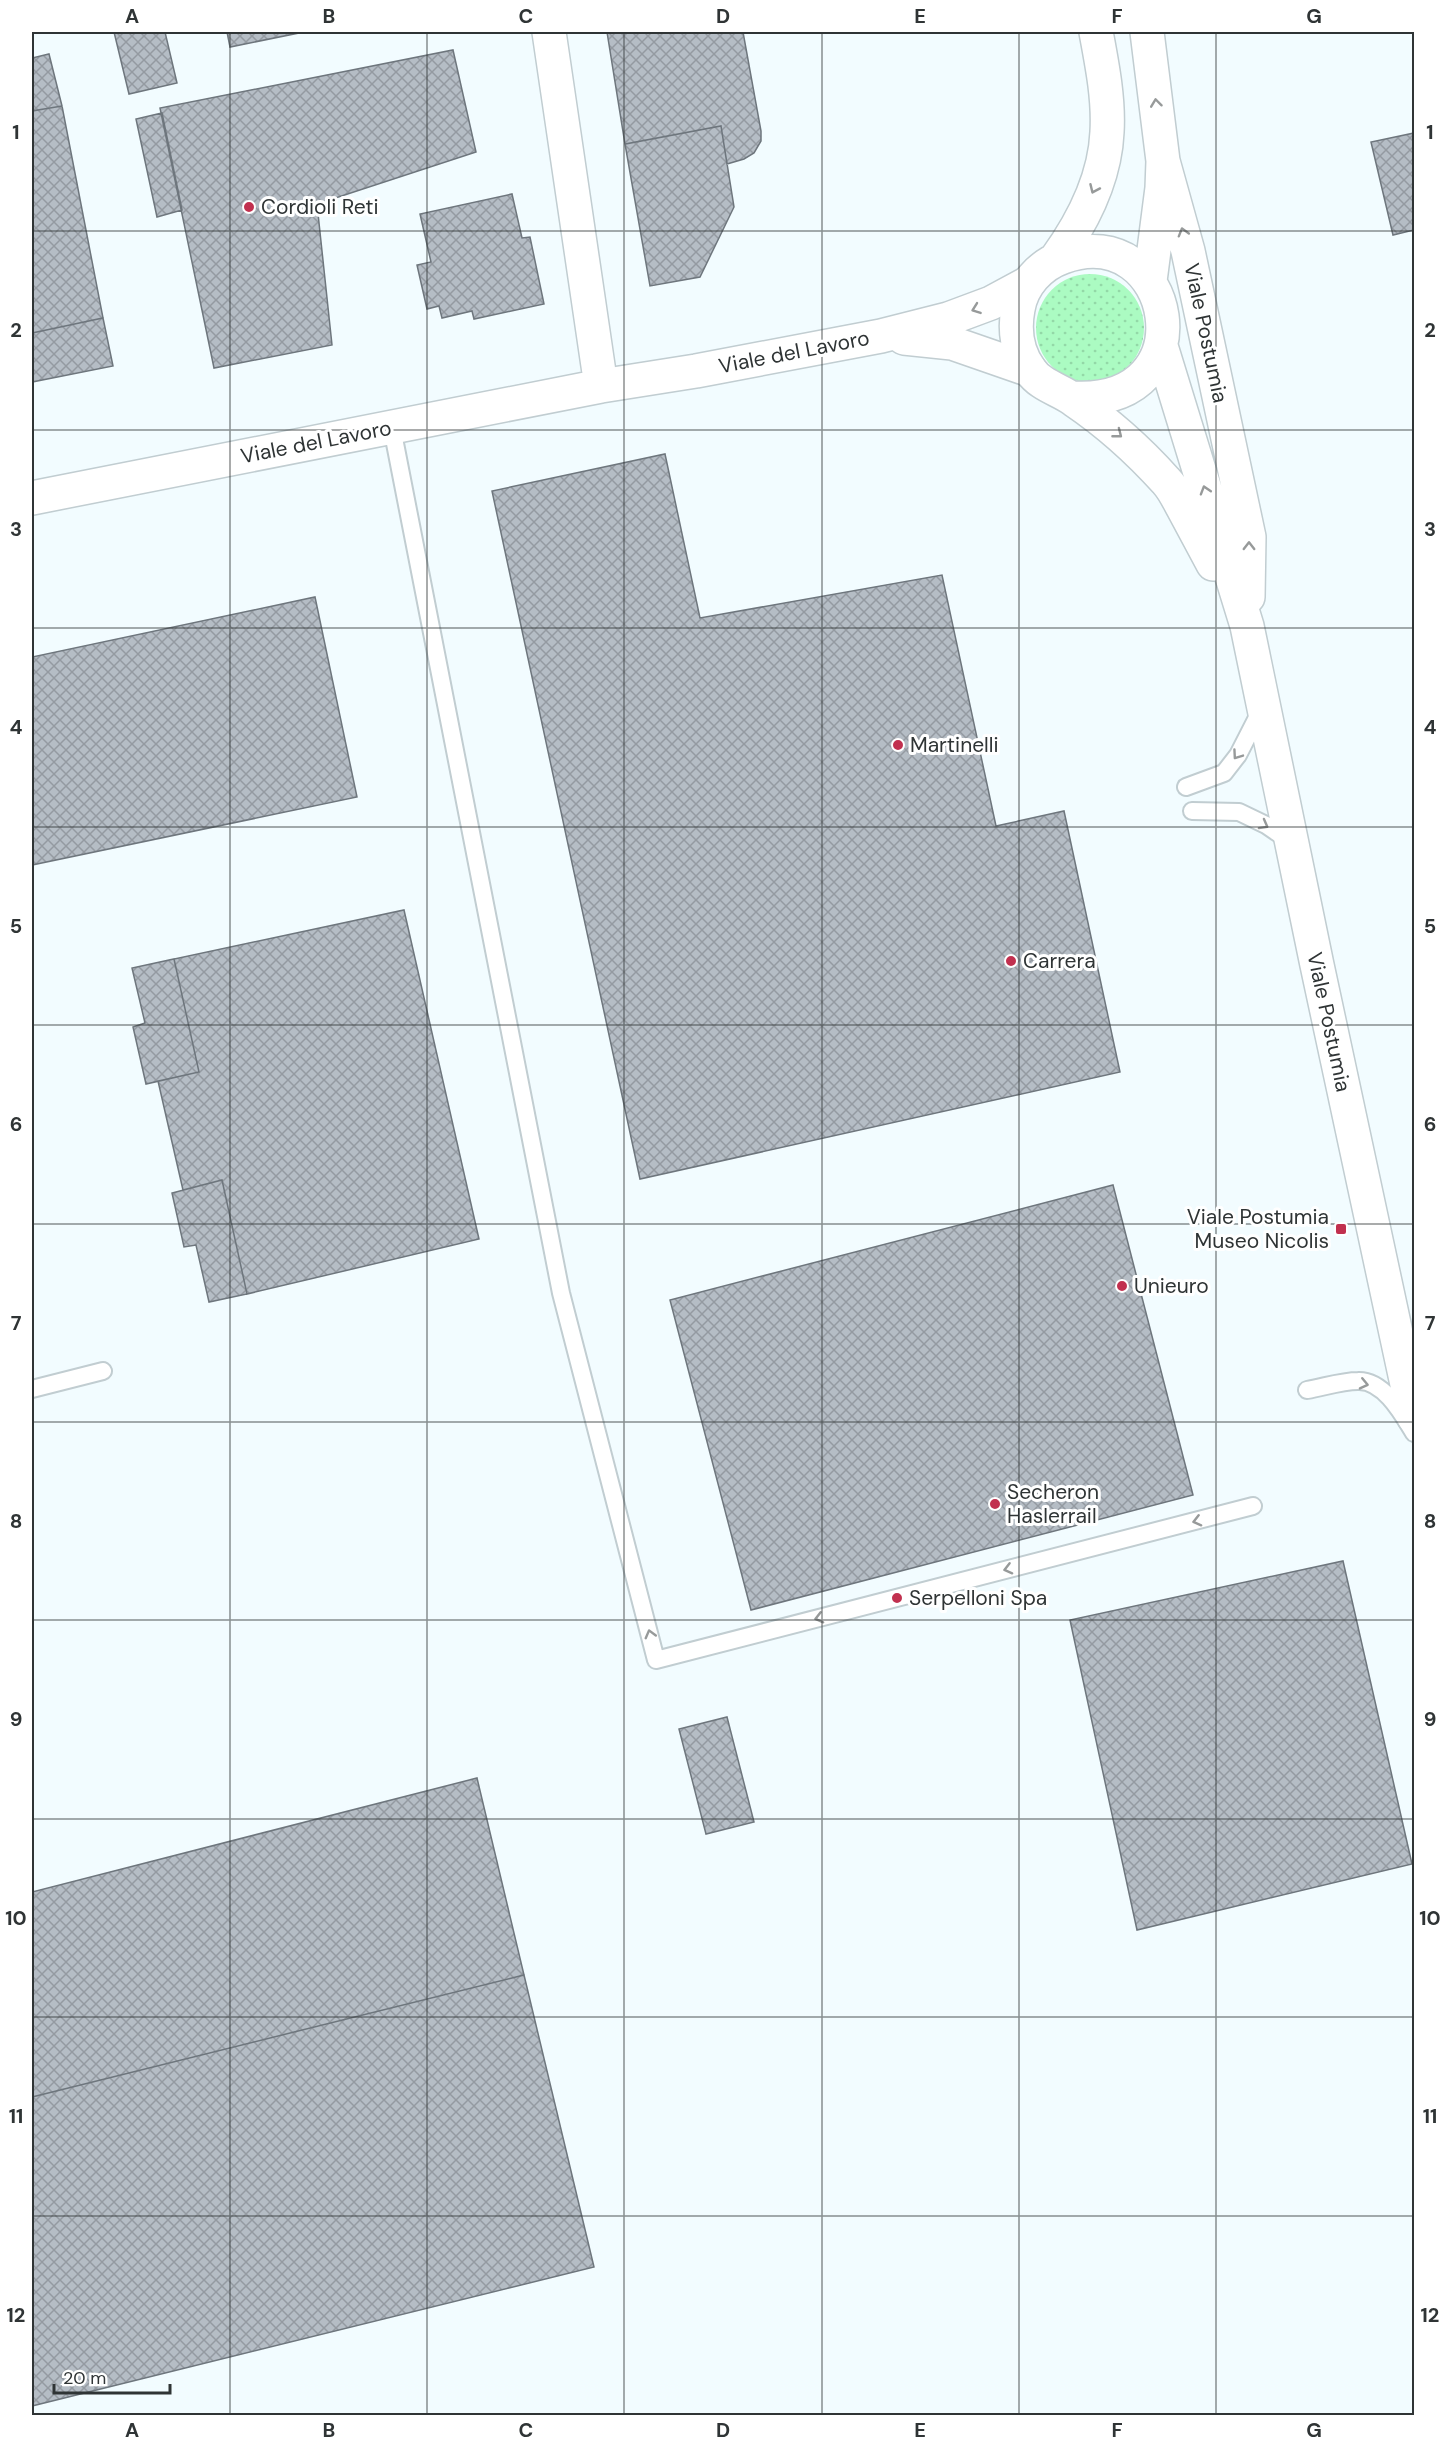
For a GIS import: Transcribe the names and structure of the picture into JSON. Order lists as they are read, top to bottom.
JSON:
{
  "streets": {
    "main road": ["Viale Postumia", "Viale del Lavoro"]
  },
  "crossings": [
    ["Viale Postumia", "Viale del Lavoro"]
  ],
  "places": {
    "other": [
      "Cordioli Reti",
      "Martinelli",
      "Carrera",
      "Unieuro",
      "Secheron Haslerrail",
      "Serpelloni Spa"
    ],
    "transit": ["Viale Postumia Museo Nicolis"]
  },
  "scale_bar": "20 m",
  "grid": {
    "columns": [
      "A",
      "B",
      "C",
      "D",
      "E",
      "F",
      "G"
    ],
    "rows": [
      "1",
      "2",
      "3",
      "4",
      "5",
      "6",
      "7",
      "8",
      "9",
      "10",
      "11",
      "12"
    ]
  }
}
